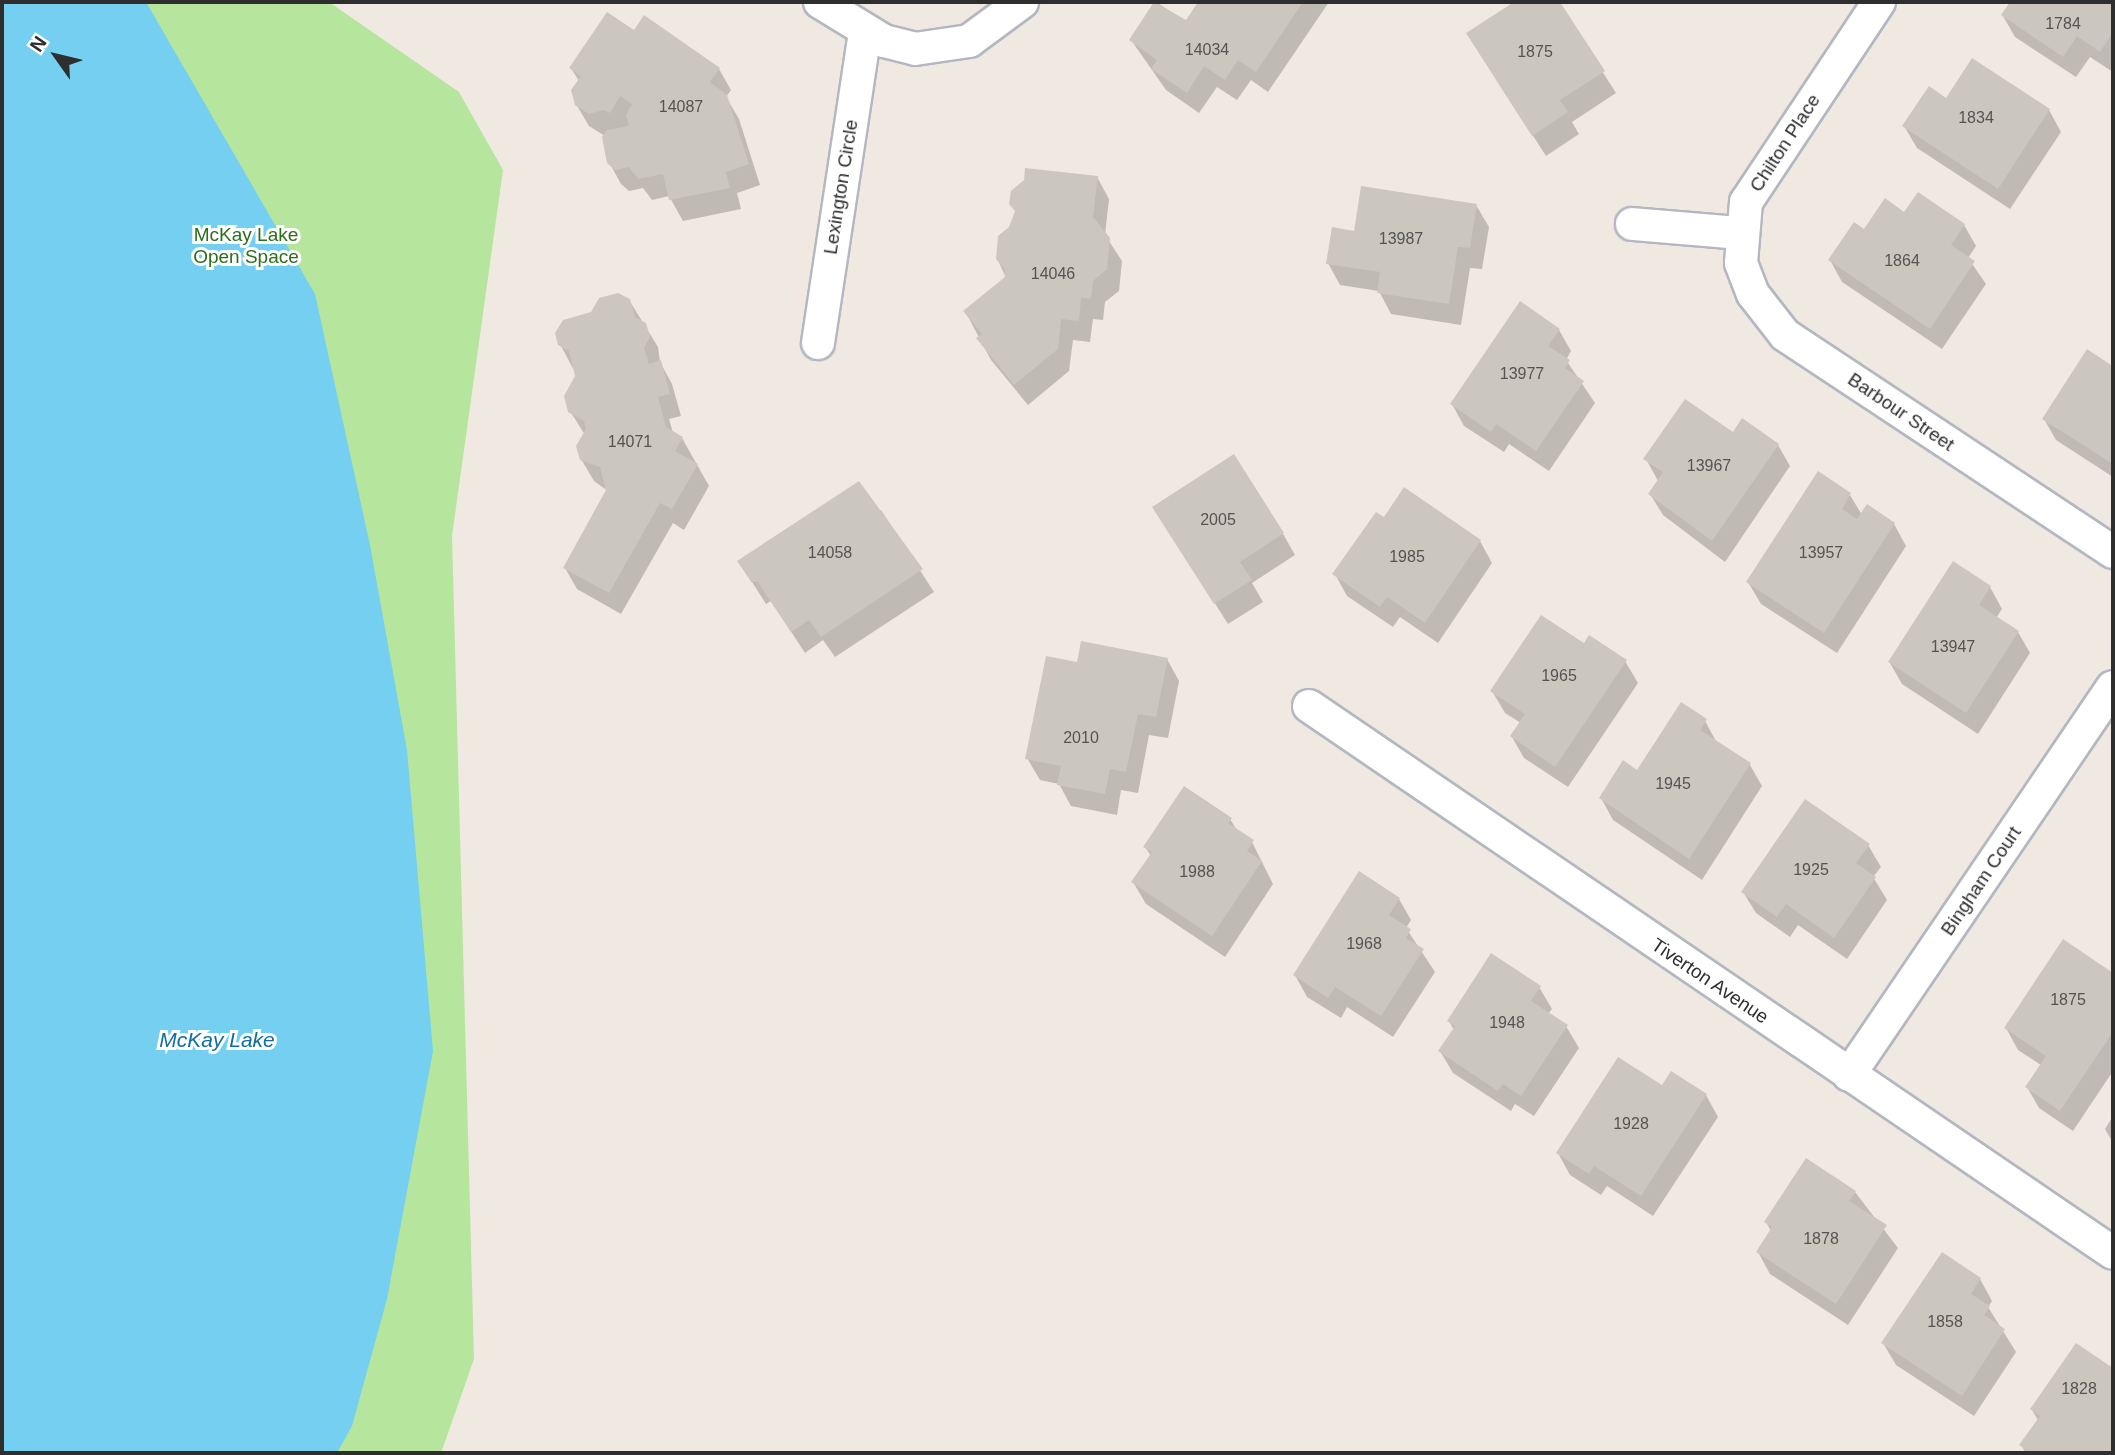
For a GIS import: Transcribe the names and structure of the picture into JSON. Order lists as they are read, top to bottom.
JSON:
{
  "streets": {
    "street": [
      "Chilton Place",
      "Lexington Circle",
      "Barbour Street",
      "Bingham Court",
      "Tiverton Avenue"
    ]
  },
  "crossings": [
    ["Chilton Place", "Barbour Street"],
    ["Bingham Court", "Tiverton Avenue"]
  ],
  "water": ["McKay Lake"],
  "parks": ["McKay Lake Open Space"],
  "house_numbers": [
    "1784",
    "14034",
    "1875",
    "14087",
    "1834",
    "13987",
    "1864",
    "14046",
    "13977",
    "14071",
    "13967",
    "2005",
    "14058",
    "13957",
    "1985",
    "13947",
    "1965",
    "2010",
    "1945",
    "1925",
    "1988",
    "1968",
    "1875",
    "1948",
    "1928",
    "1878",
    "1858",
    "1828"
  ],
  "north": "top left"
}
